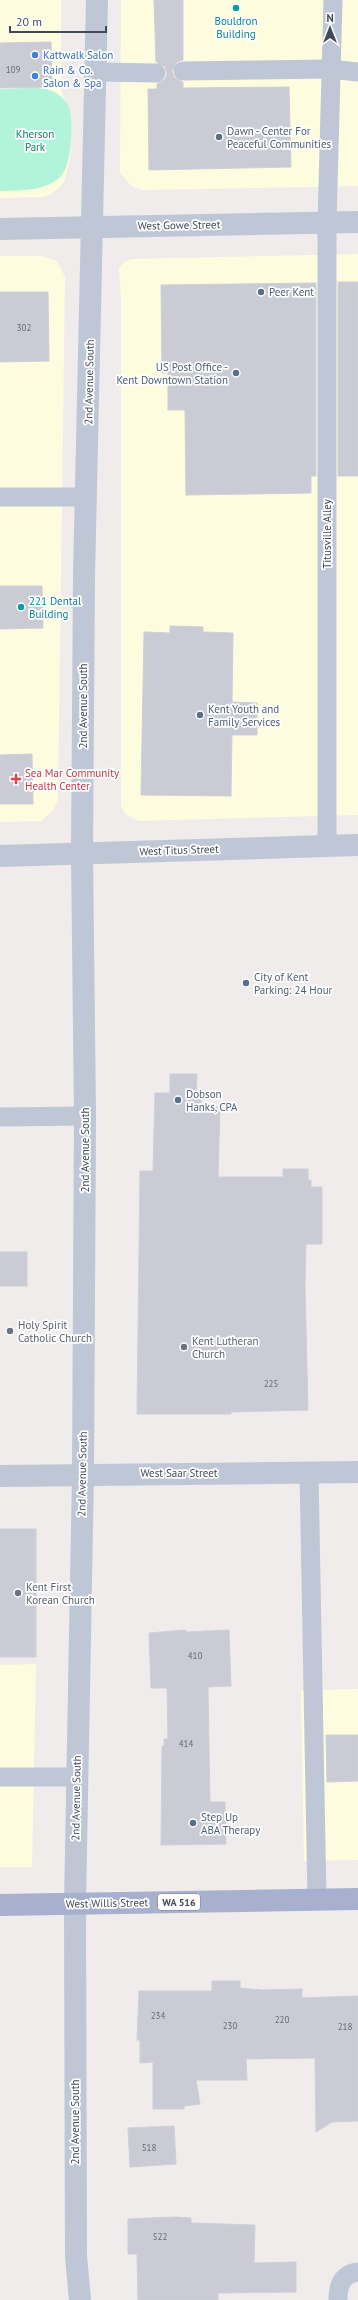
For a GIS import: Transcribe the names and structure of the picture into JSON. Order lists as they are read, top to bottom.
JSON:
{
  "streets": {
    "main road": ["WA 516", "West Willis Street"],
    "street": [
      "West Gowe Street",
      "2nd Avenue South",
      "West Titus Street",
      "West Saar Street"
    ],
    "lane": ["Titusville Alley"]
  },
  "crossings": [
    ["West Gowe Street", "2nd Avenue South"],
    ["West Gowe Street", "Titusville Alley"],
    ["2nd Avenue South", "West Titus Street"],
    ["2nd Avenue South", "West Saar Street"],
    ["2nd Avenue South", "West Willis Street"],
    ["Titusville Alley", "West Titus Street"]
  ],
  "parks": ["Kherson Park"],
  "places": {
    "other": [
      "Bouldron Building",
      "Kattwalk Salon",
      "Rain & Co. Salon & Spa",
      "Dawn - Center For Peaceful Communities",
      "Peer Kent",
      "US Post Office - Kent Downtown Station",
      "221 Dental Building",
      "Kent Youth and Family Services",
      "City of Kent Parking: 24 Hour",
      "Dobson Hanks, CPA",
      "Holy Spirit Catholic Church",
      "Kent Lutheran Church",
      "Kent First Korean Church",
      "Step Up ABA Therapy"
    ],
    "health": ["Sea Mar Community Health Center"]
  },
  "house_numbers": [
    "109",
    "302",
    "225",
    "410",
    "414",
    "234",
    "220",
    "230",
    "218",
    "518",
    "522"
  ],
  "scale_bar": "20 m",
  "north": "top"
}
